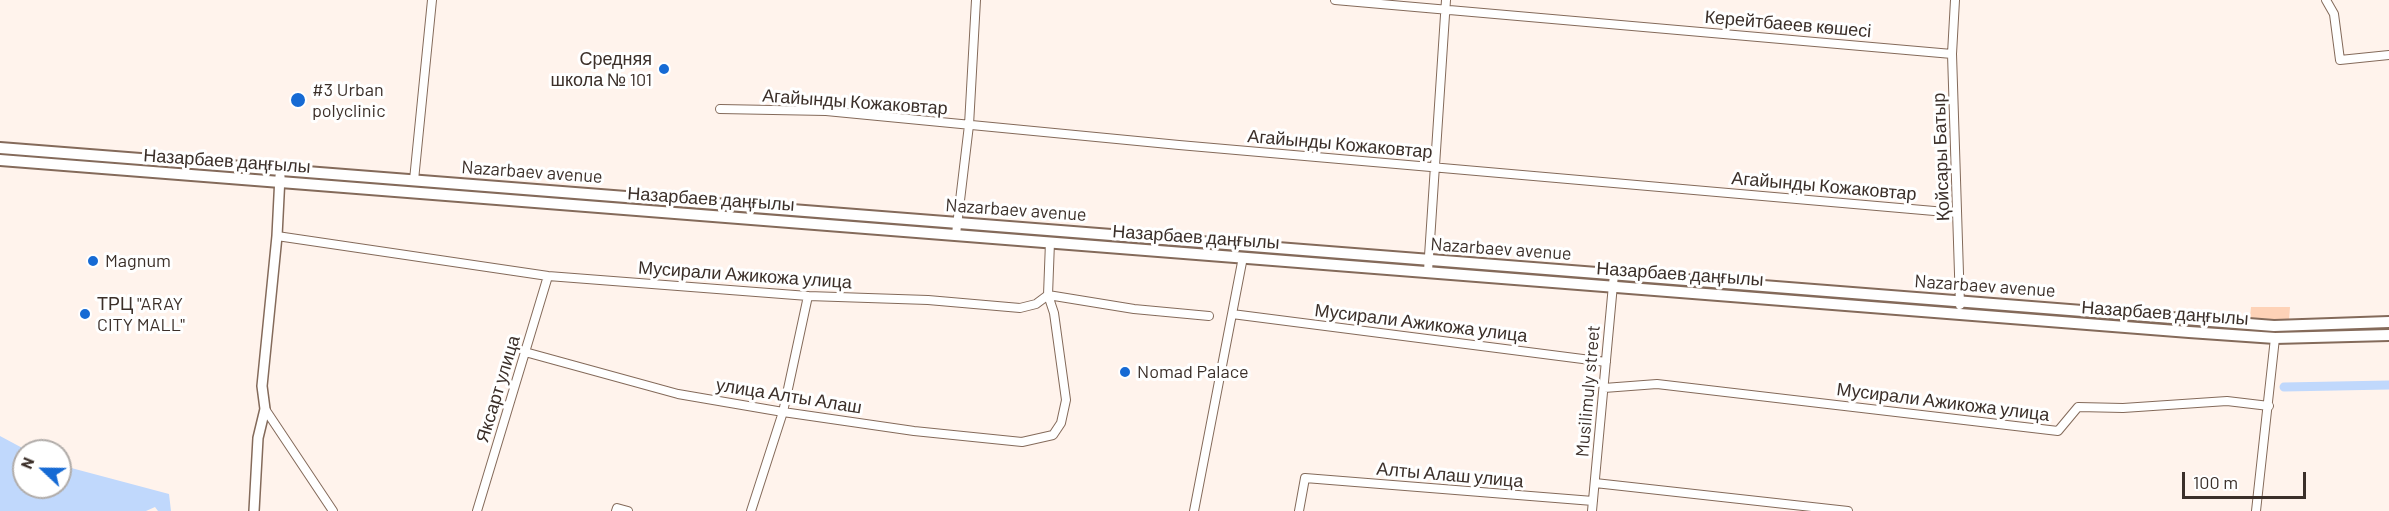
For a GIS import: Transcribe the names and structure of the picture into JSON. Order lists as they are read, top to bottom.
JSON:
{
  "streets": {
    "main road": ["Назарбаев даңғылы", "Nazarbaev avenue"],
    "street": [
      "Керейтбаеев көшесі",
      "Агайынды Кожаковтар",
      "Қойсары Батыр",
      "Мусирали Ажикожа улица",
      "Яксарт улица",
      "Musilimuly street",
      "улица Алты Алаш",
      "Алты Алаш улица"
    ]
  },
  "crossings": [
    ["Керейтбаеев көшесі", "Қойсары Батыр"],
    ["Агайынды Кожаковтар", "Қойсары Батыр"],
    ["Қойсары Батыр", "Назарбаев даңғылы"],
    ["Қойсары Батыр", "Nazarbaev avenue"],
    ["Назарбаев даңғылы", "Musilimuly street"],
    ["Nazarbaev avenue", "Musilimuly street"],
    ["Мусирали Ажикожа улица", "Яксарт улица"],
    ["Мусирали Ажикожа улица", "Musilimuly street"],
    ["Мусирали Ажикожа улица", "улица Алты Алаш"],
    ["Яксарт улица", "улица Алты Алаш"],
    ["Musilimuly street", "Алты Алаш улица"]
  ],
  "places": [
    "Средняя школа № 101",
    "#3 Urban polyclinic",
    "Magnum",
    "ТРЦ \"ARAY CITY MALL\"",
    "Nomad Palace"
  ],
  "scale_bar": "100 m",
  "north": "left"
}
